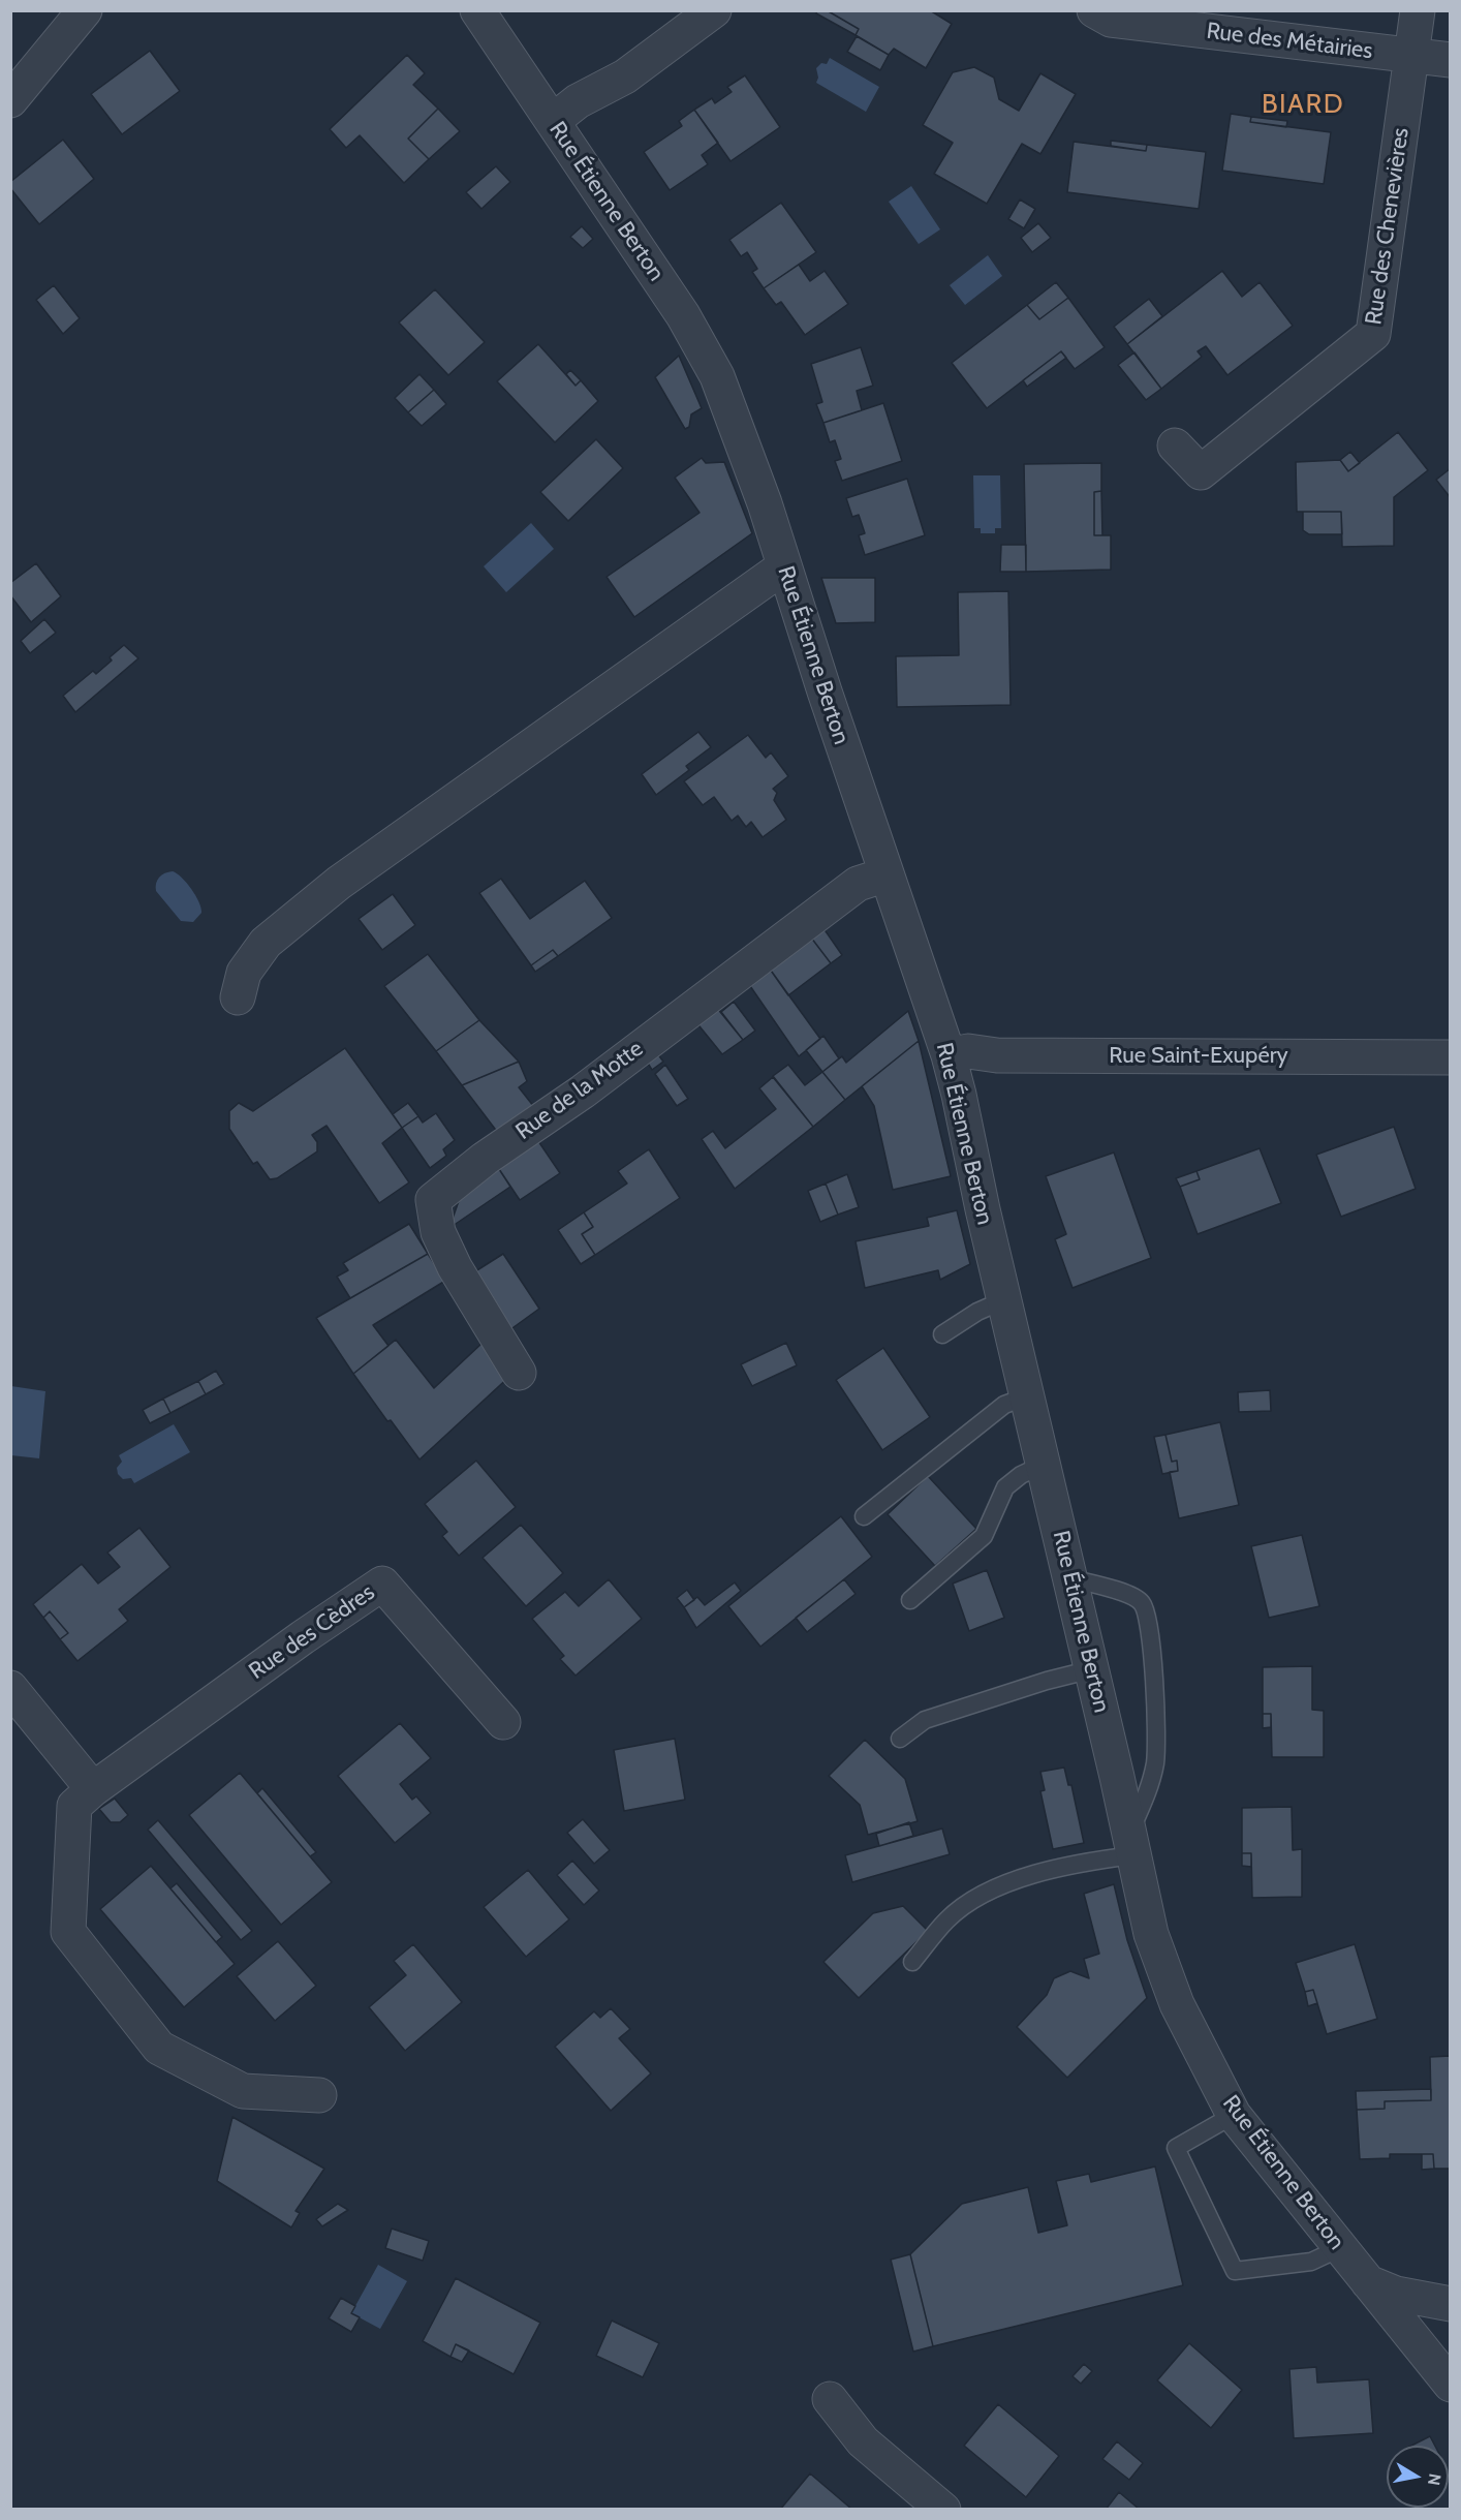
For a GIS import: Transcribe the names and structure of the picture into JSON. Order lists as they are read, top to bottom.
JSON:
{
  "streets": {
    "street": [
      "Rue des Métairies",
      "Rue Étienne Berton",
      "Rue des Chenevières",
      "Rue Saint-Exupéry",
      "Rue de la Motte",
      "Rue des Cèdres"
    ]
  },
  "crossings": [
    ["Rue des Métairies", "Rue des Chenevières"],
    ["Rue Étienne Berton", "Rue Saint-Exupéry"],
    ["Rue Étienne Berton", "Rue de la Motte"]
  ],
  "districts": ["BIARD"],
  "north": "right"
}
